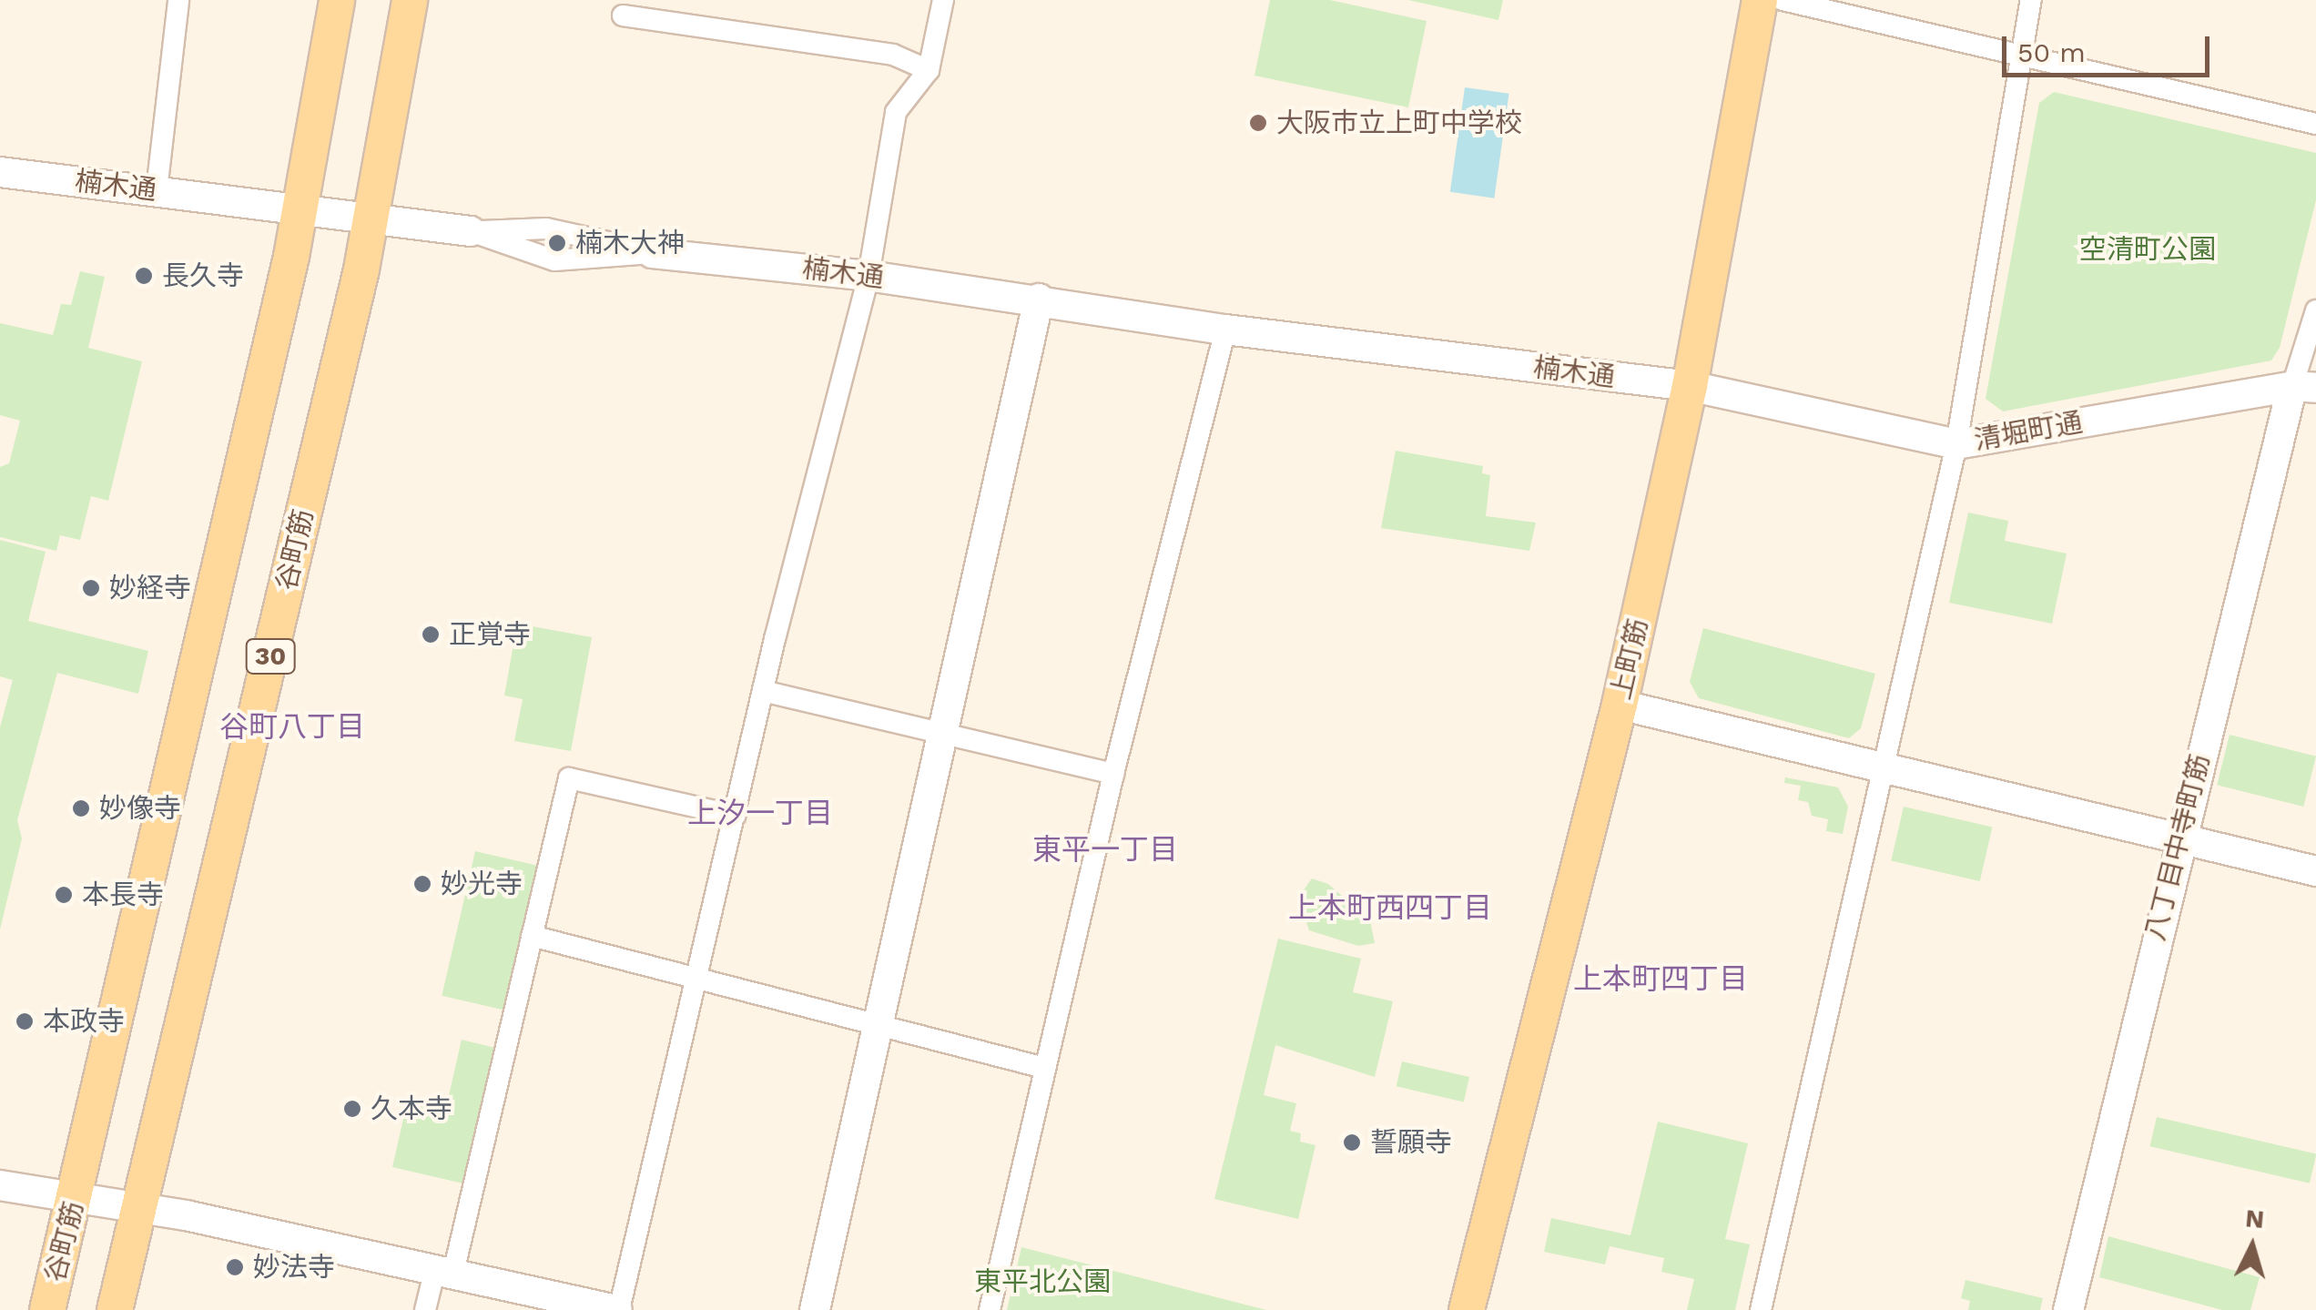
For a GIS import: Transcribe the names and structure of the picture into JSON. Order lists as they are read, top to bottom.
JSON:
{
  "streets": {
    "main road": ["谷町筋", "30", "上町筋"],
    "street": ["楠木通", "清堀町通", "八丁目中寺町筋"]
  },
  "crossings": [
    ["楠木通", "清堀町通"],
    ["楠木通", "谷町筋"],
    ["楠木通", "上町筋"],
    ["清堀町通", "上町筋"],
    ["清堀町通", "八丁目中寺町筋"]
  ],
  "districts": [
    "谷町八丁目",
    "上汐一丁目",
    "東平一丁目",
    "上本町西四丁目",
    "上本町四丁目"
  ],
  "parks": ["空清町公園", "東平北公園"],
  "places": [
    "大阪市立上町中学校",
    "楠木大神",
    "長久寺",
    "妙経寺",
    "正覚寺",
    "妙像寺",
    "妙光寺",
    "本長寺",
    "本政寺",
    "久本寺",
    "誓願寺",
    "妙法寺"
  ],
  "scale_bar": "50 m",
  "north": "top"
}
